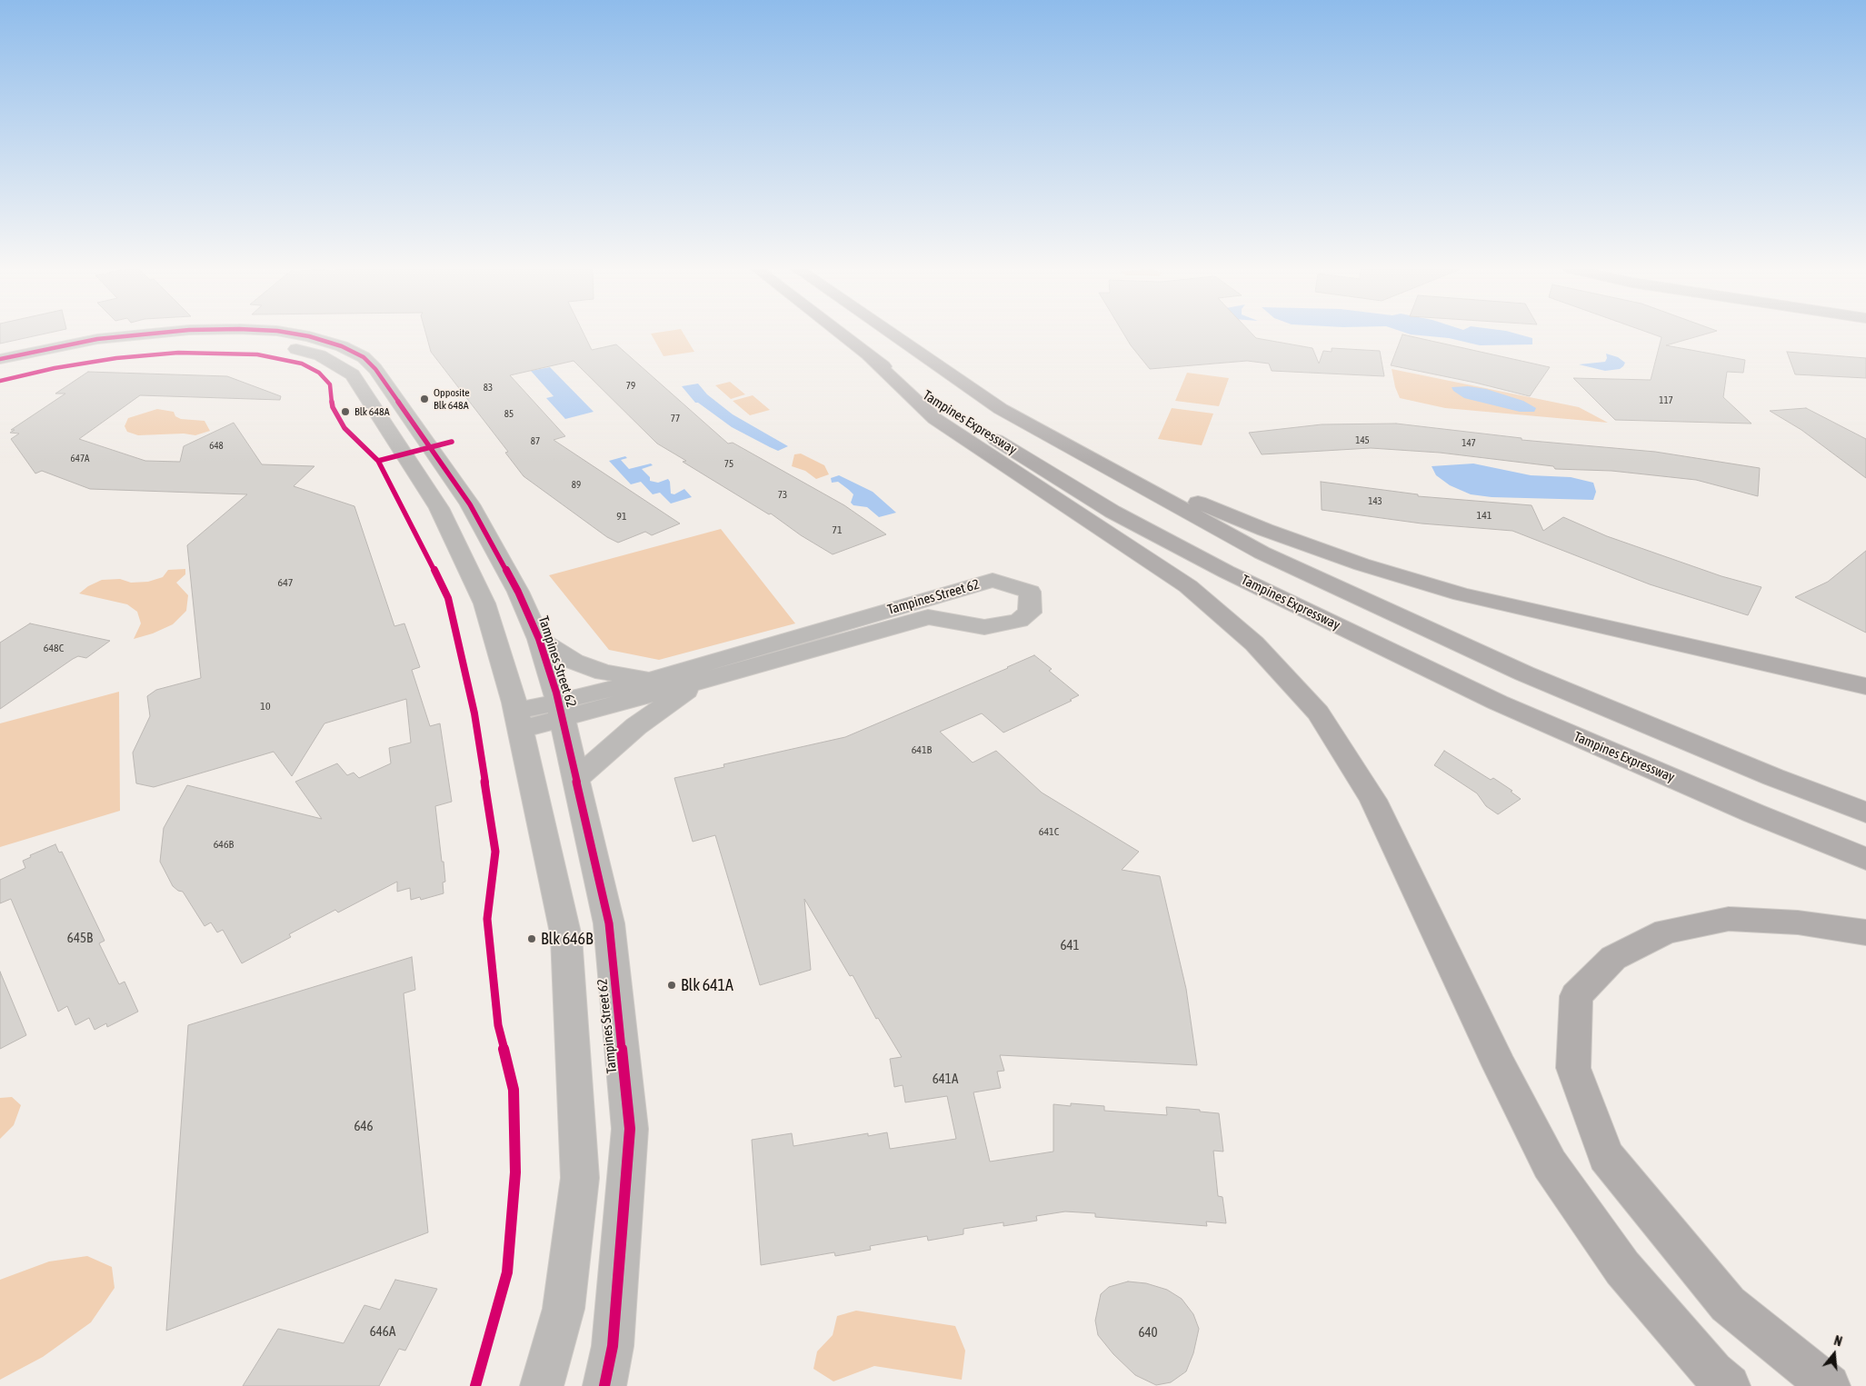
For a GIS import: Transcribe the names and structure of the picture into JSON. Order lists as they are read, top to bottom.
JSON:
{
  "streets": {
    "highway": ["Tampines Expressway"],
    "street": ["Tampines Street 62"]
  },
  "places": [
    "Opposite Blk 648A",
    "Blk 648A",
    "Blk 646B",
    "Blk 641A"
  ],
  "house_numbers": [
    "79",
    "83",
    "117",
    "85",
    "77",
    "145",
    "87",
    "147",
    "648",
    "647A",
    "75",
    "89",
    "73",
    "143",
    "141",
    "91",
    "71",
    "647",
    "648C",
    "10",
    "641B",
    "641C",
    "646B",
    "645B",
    "641",
    "641A",
    "646",
    "646A",
    "640"
  ],
  "north": "top"
}
